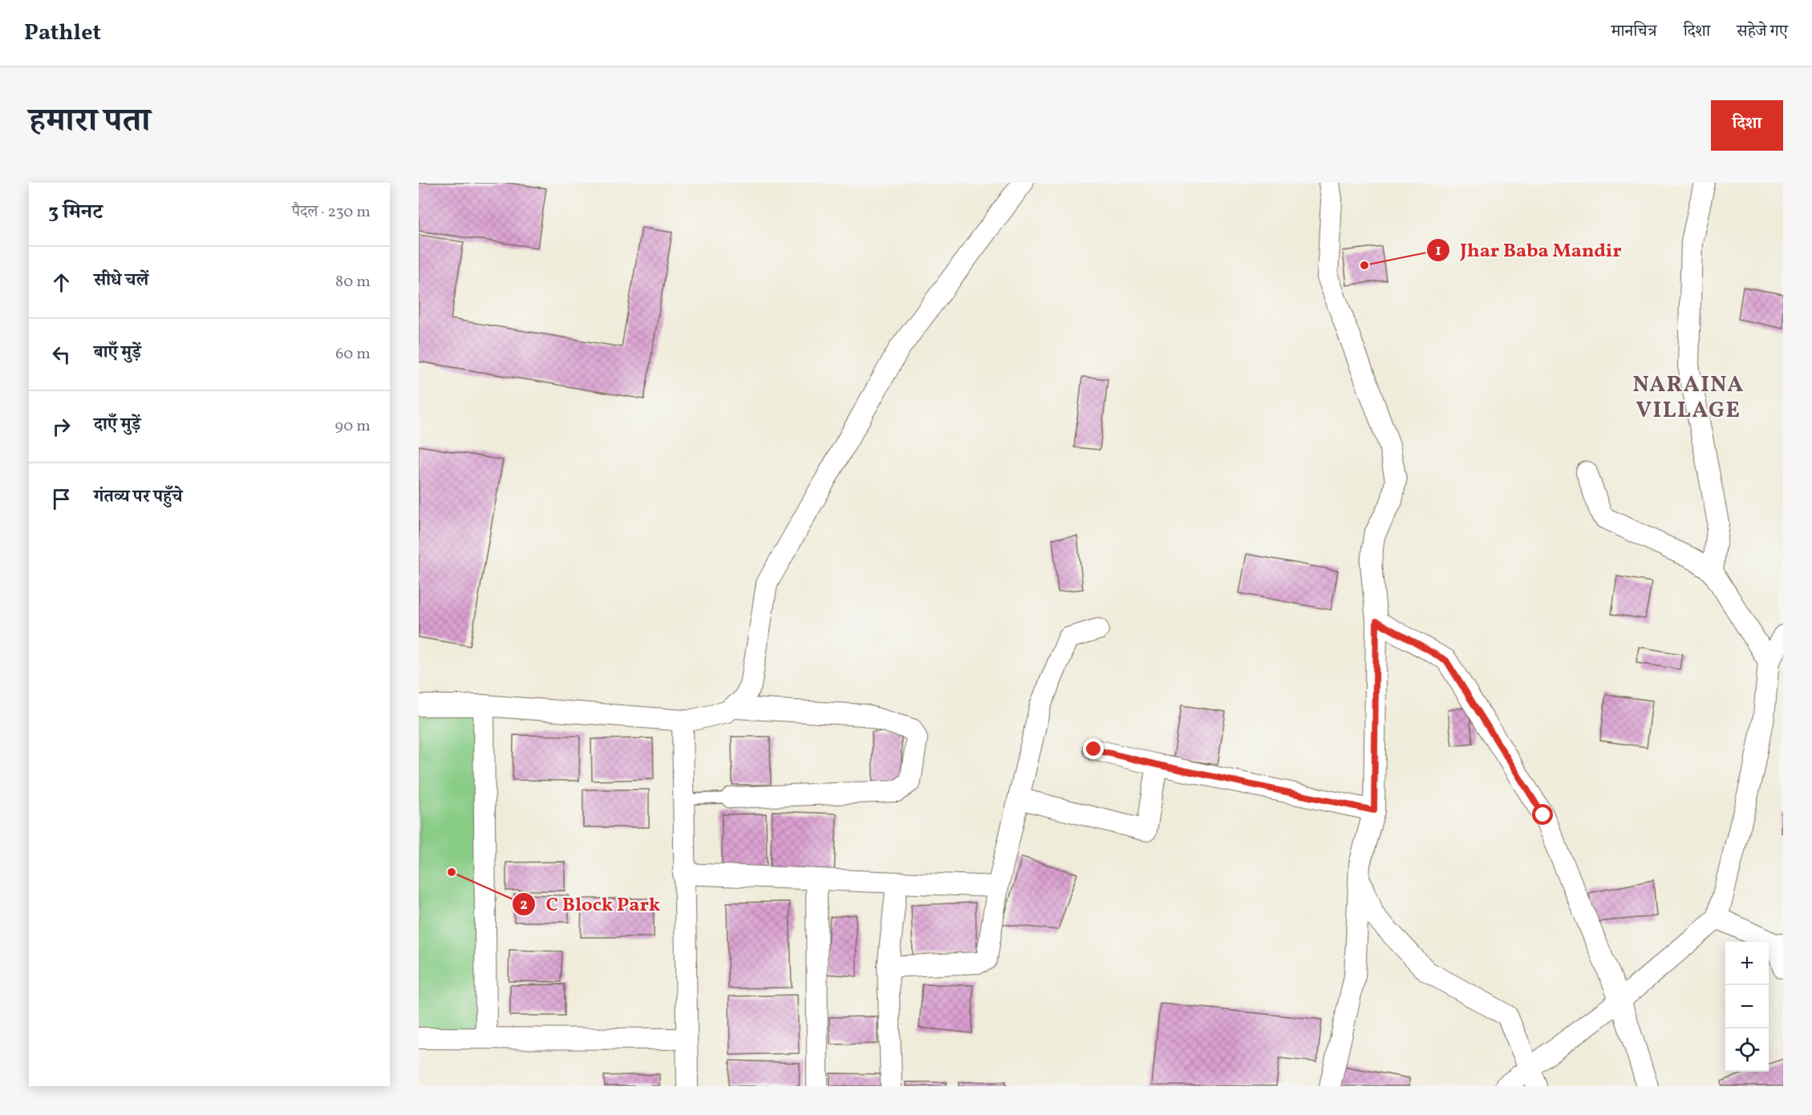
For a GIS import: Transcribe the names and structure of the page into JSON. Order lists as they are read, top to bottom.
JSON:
{
  "districts": ["NARAINA VILLAGE"],
  "places": ["Jhar Baba Mandir", "C Block Park"],
  "page": {
    "header": "Pathlet",
    "nav": ["मानचित्र", "दिशा", "सहेजे गए"],
    "title": "हमारा पता",
    "buttons": "दिशा",
    "heading": ["3 मिनट", "पैदल · 230 m"],
    "list": [
      ["सीधे चलें", "80 m"],
      ["बाएँ मुड़ें", "60 m"],
      ["दाएँ मुड़ें", "90 m"],
      "गंतव्य पर पहुँचे"
    ],
    "map_buttons": ["+", "−"]
  }
}
